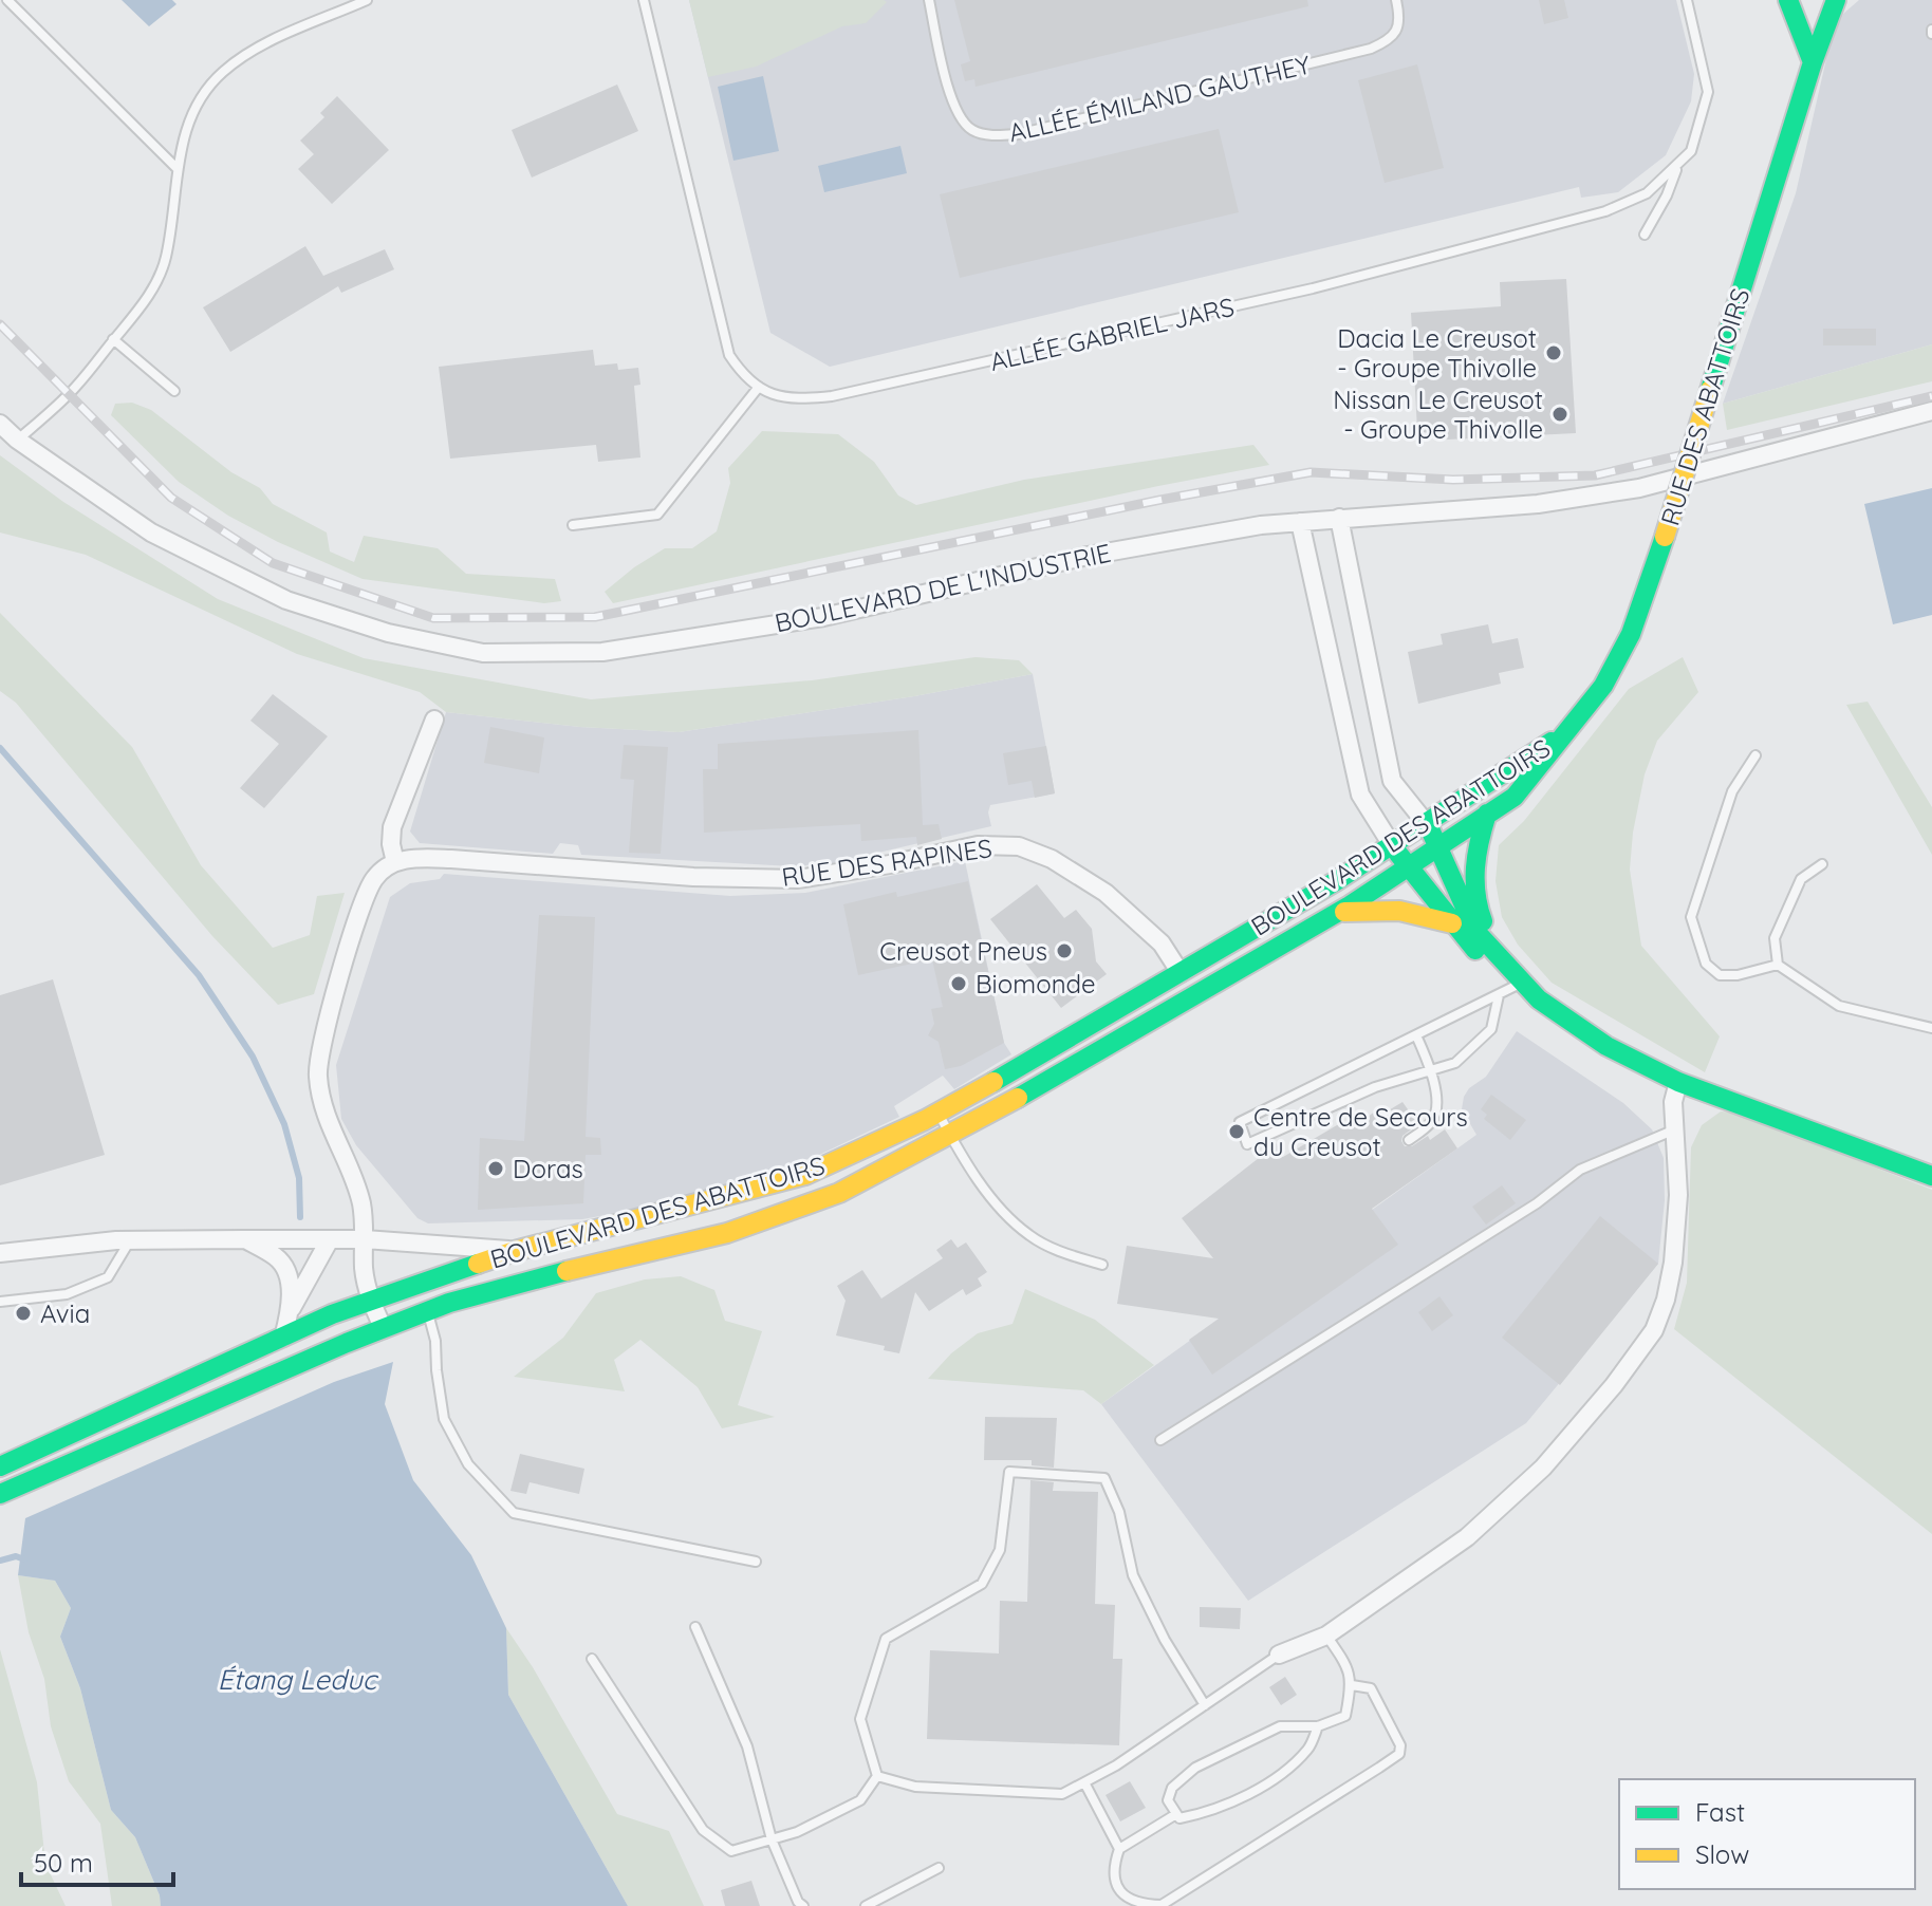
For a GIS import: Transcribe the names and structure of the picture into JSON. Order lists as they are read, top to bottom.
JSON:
{
  "streets": {
    "street": [
      "RUE DES ABATTOIRS",
      "BOULEVARD DE L'INDUSTRIE",
      "BOULEVARD DES ABATTOIRS",
      "RUE DES RAPINES"
    ],
    "lane": ["ALLÉE ÉMILAND GAUTHEY", "ALLÉE GABRIEL JARS"]
  },
  "crossings": [
    ["RUE DES ABATTOIRS", "BOULEVARD DES ABATTOIRS"],
    ["BOULEVARD DES ABATTOIRS", "RUE DES RAPINES"]
  ],
  "water": ["Étang Leduc"],
  "places": [
    "Dacia Le Creusot - Groupe Thivolle",
    "Nissan Le Creusot - Groupe Thivolle",
    "Creusot Pneus",
    "Biomonde",
    "Centre de Secours du Creusot",
    "Doras",
    "Avia"
  ],
  "legend": ["Fast", "Slow"],
  "scale_bar": "50 m"
}
